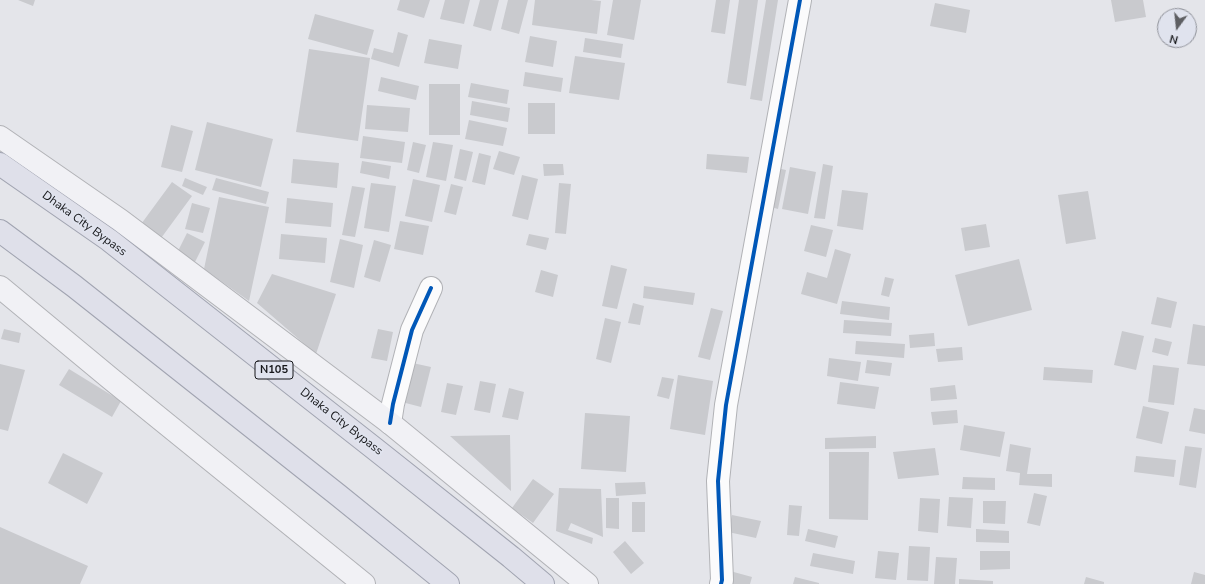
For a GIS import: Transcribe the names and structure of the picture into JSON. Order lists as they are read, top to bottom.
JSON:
{
  "streets": {
    "highway": ["Dhaka City Bypass", "N105"]
  },
  "north": "bottom"
}
